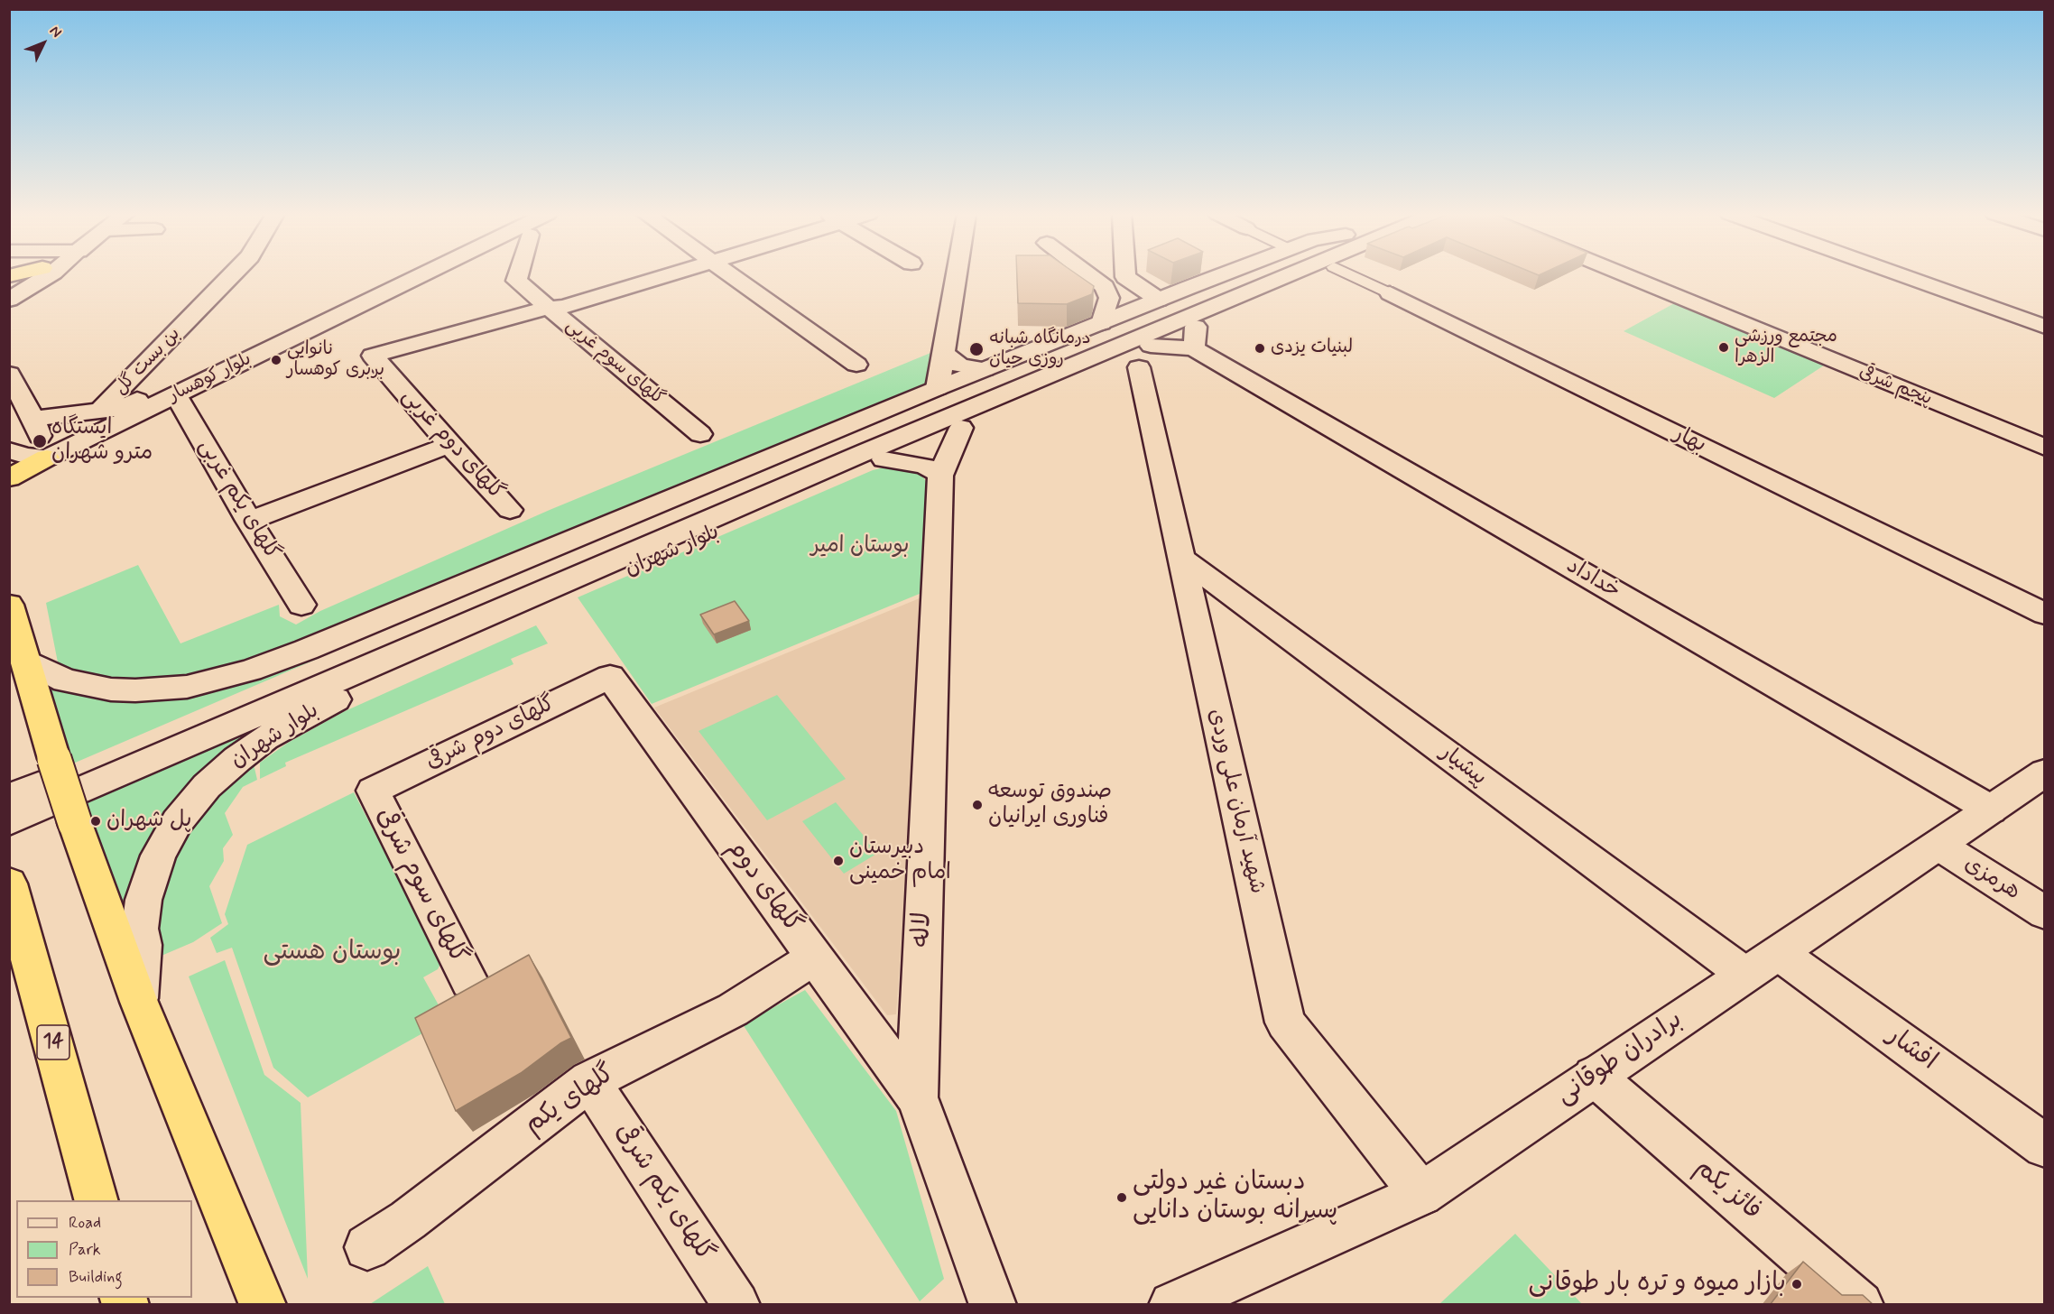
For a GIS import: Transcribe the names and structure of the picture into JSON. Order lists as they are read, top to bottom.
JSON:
{
  "streets": {
    "highway": ["14"],
    "street": [
      "بن بست گل",
      "گلهای سوم غربی",
      "بلوار کوهسار",
      "پنجم شرقی",
      "بهار",
      "گلهای دوم غربی",
      "گلهای یکم غربی",
      "بلوار شهران",
      "خداداد",
      "گلهای دوم شرقی",
      "پیشیار",
      "شهید آرمان علی وردی",
      "هرمزی",
      "گلهای سوم شرقی",
      "گلهای دوم",
      "لاله",
      "افشار",
      "برادران طوقانی",
      "گلهای یکم",
      "فائز یکم",
      "گلهای یکم شرقی"
    ]
  },
  "crossings": [
    ["بن بست گل", "بلوار کوهسار"],
    ["گلهای سوم غربی", "گلهای دوم غربی"],
    ["بلوار کوهسار", "گلهای یکم غربی"],
    ["بلوار شهران", "خداداد"],
    ["بلوار شهران", "شهید آرمان علی وردی"],
    ["خداداد", "برادران طوقانی"],
    ["گلهای دوم شرقی", "گلهای سوم شرقی"],
    ["گلهای دوم شرقی", "گلهای دوم"],
    ["پیشیار", "شهید آرمان علی وردی"],
    ["پیشیار", "برادران طوقانی"],
    ["شهید آرمان علی وردی", "برادران طوقانی"],
    ["هرمزی", "برادران طوقانی"],
    ["گلهای دوم", "لاله"],
    ["گلهای دوم", "گلهای یکم"],
    ["افشار", "برادران طوقانی"],
    ["برادران طوقانی", "فائز یکم"],
    ["گلهای یکم", "گلهای یکم شرقی"]
  ],
  "parks": ["بوستان امیر", "بوستان هستی"],
  "places": [
    "مجتمع ورزشی الزهرا",
    "لبنیات یزدی",
    "درمانگاه شبانه روزی حیان",
    "نانوایی بربری کوهسار",
    "ایستگاه مترو شهران",
    "صندوق توسعه فناوری ایرانیان",
    "پل شهران",
    "دبیرستان امام خمینی",
    "دبستان غیر دولتی پسرانه بوستان دانایی",
    "بازار میوه و تره بار طوقانی"
  ],
  "legend": ["Road", "Park", "Building"],
  "north": "top right"
}
